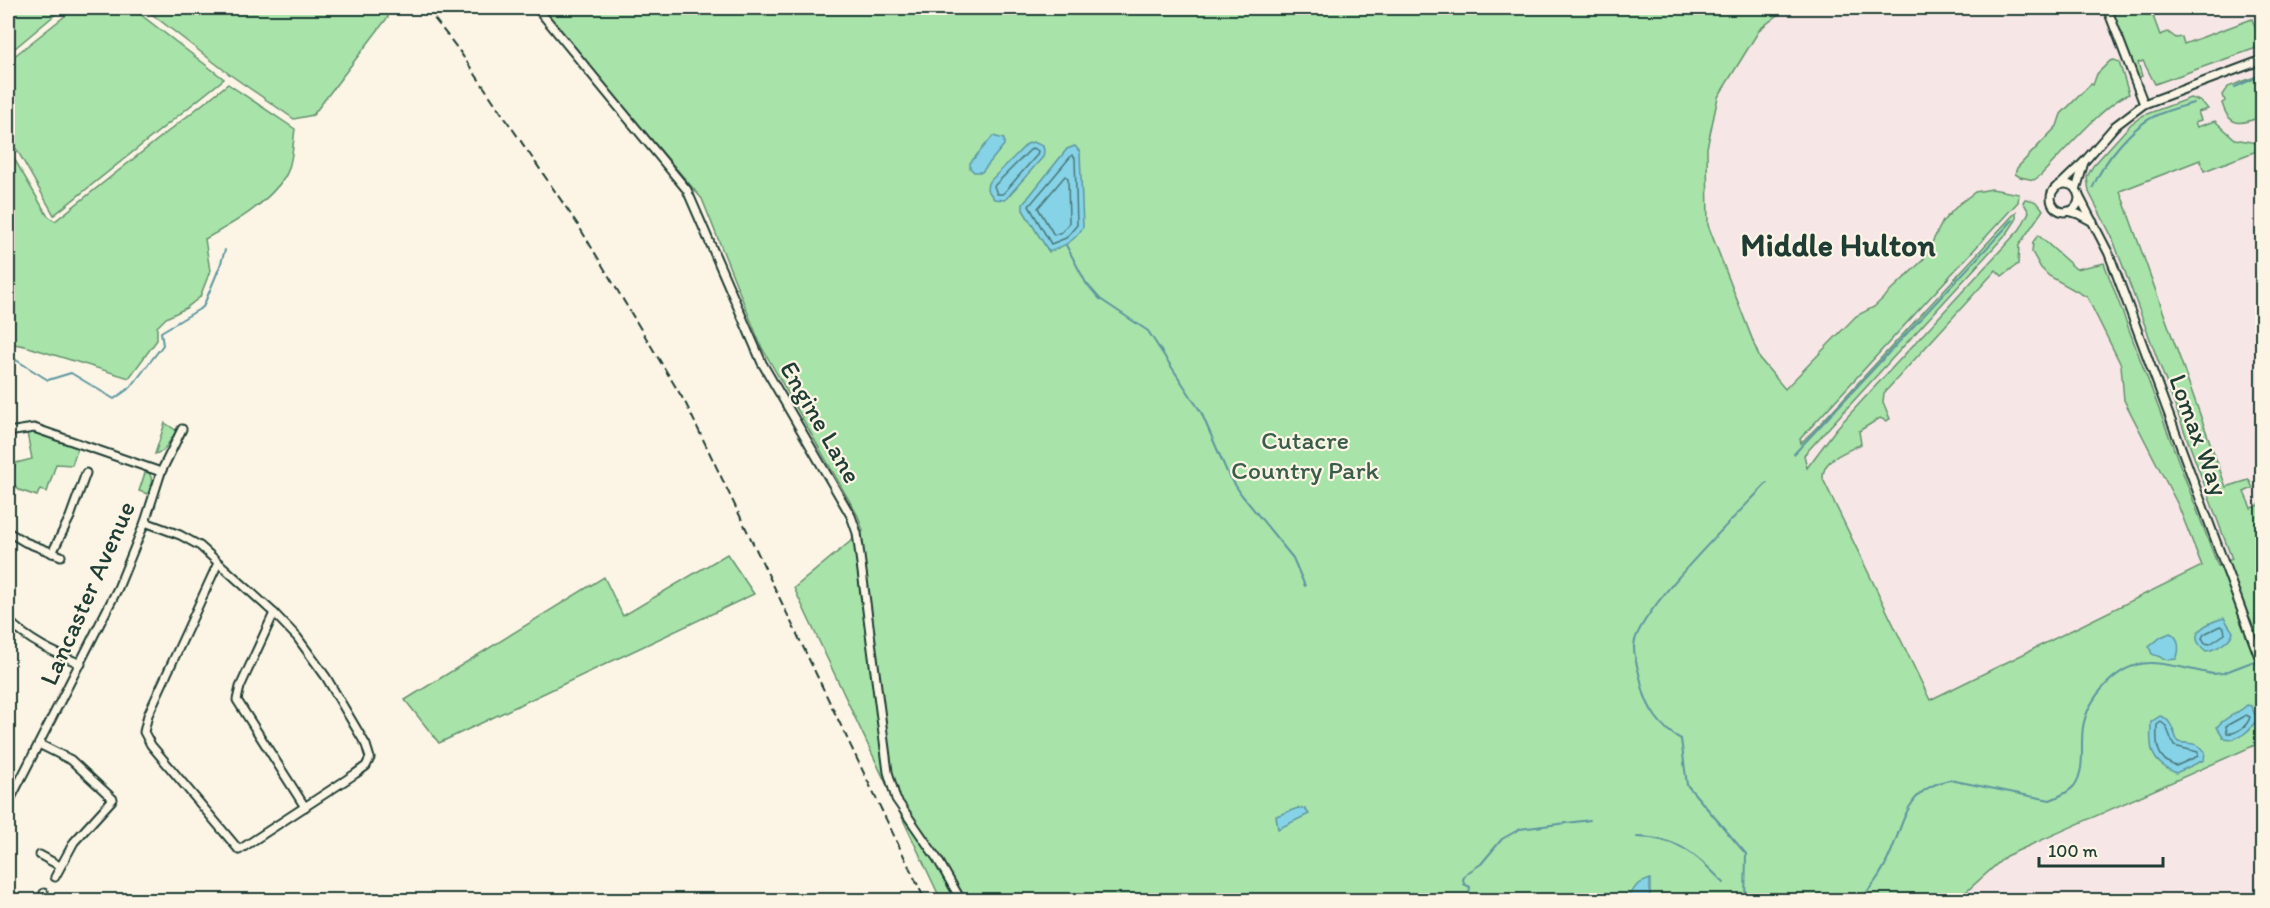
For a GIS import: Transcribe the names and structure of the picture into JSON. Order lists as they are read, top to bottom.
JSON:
{
  "streets": {
    "street": ["Engine Lane", "Lomax Way", "Lancaster Avenue"]
  },
  "districts": ["Middle Hulton"],
  "parks": ["Cutacre Country Park"],
  "scale_bar": "100 m"
}
